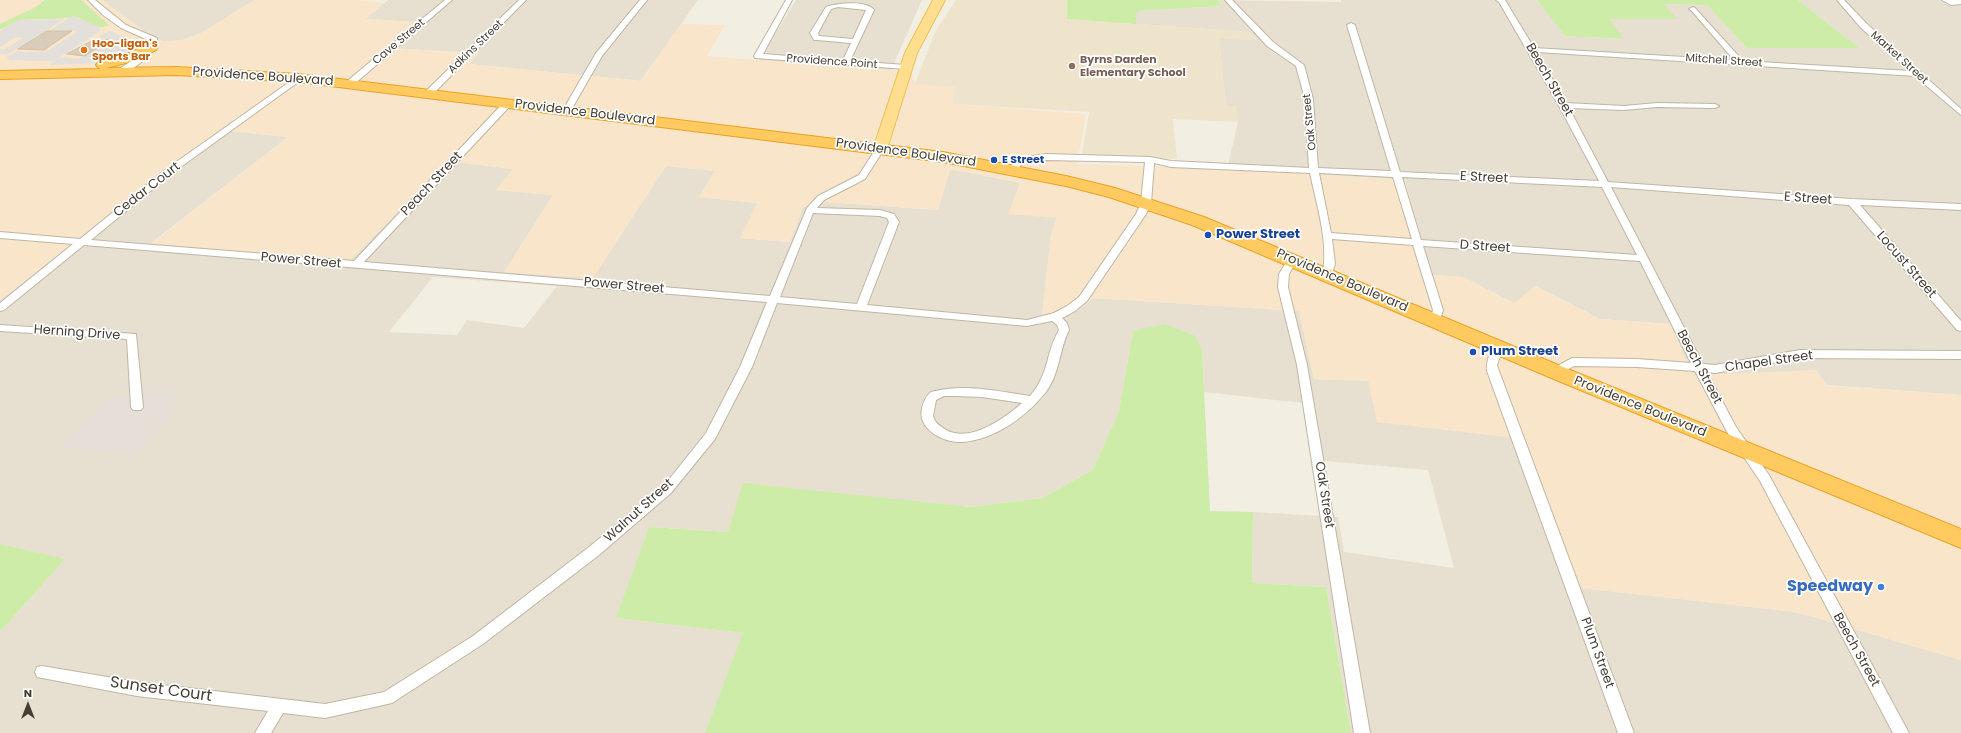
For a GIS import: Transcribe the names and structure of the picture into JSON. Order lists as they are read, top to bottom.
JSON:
{
  "streets": {
    "highway": ["Providence Boulevard"],
    "street": [
      "Cave Street",
      "Adkins Street",
      "Market Street",
      "Mitchell Street",
      "Providence Point",
      "Beech Street",
      "Oak Street",
      "E Street",
      "Peach Street",
      "Cedar Court",
      "D Street",
      "Power Street",
      "Locust Street",
      "Herning Drive",
      "Chapel Street",
      "Walnut Street",
      "Plum Street",
      "Sunset Court"
    ]
  },
  "crossings": [
    ["Cave Street", "Providence Boulevard"],
    ["Adkins Street", "Providence Boulevard"],
    ["Market Street", "Mitchell Street"],
    ["Mitchell Street", "Beech Street"],
    ["Providence Boulevard", "Beech Street"],
    ["Providence Boulevard", "Oak Street"],
    ["Providence Boulevard", "E Street"],
    ["Providence Boulevard", "Peach Street"],
    ["Providence Boulevard", "Cedar Court"],
    ["Providence Boulevard", "Power Street"],
    ["Providence Boulevard", "Chapel Street"],
    ["Providence Boulevard", "Walnut Street"],
    ["Providence Boulevard", "Plum Street"],
    ["Beech Street", "E Street"],
    ["Beech Street", "D Street"],
    ["Beech Street", "Chapel Street"],
    ["Oak Street", "E Street"],
    ["Oak Street", "D Street"],
    ["E Street", "Power Street"],
    ["E Street", "Locust Street"],
    ["Peach Street", "Power Street"],
    ["Cedar Court", "Power Street"],
    ["Power Street", "Walnut Street"],
    ["Walnut Street", "Sunset Court"]
  ],
  "places": [
    "Hoo-ligan's Sports Bar",
    "Byrns Darden Elementary School",
    "E Street",
    "Power Street",
    "Plum Street",
    "Speedway"
  ],
  "north": "top"
}
